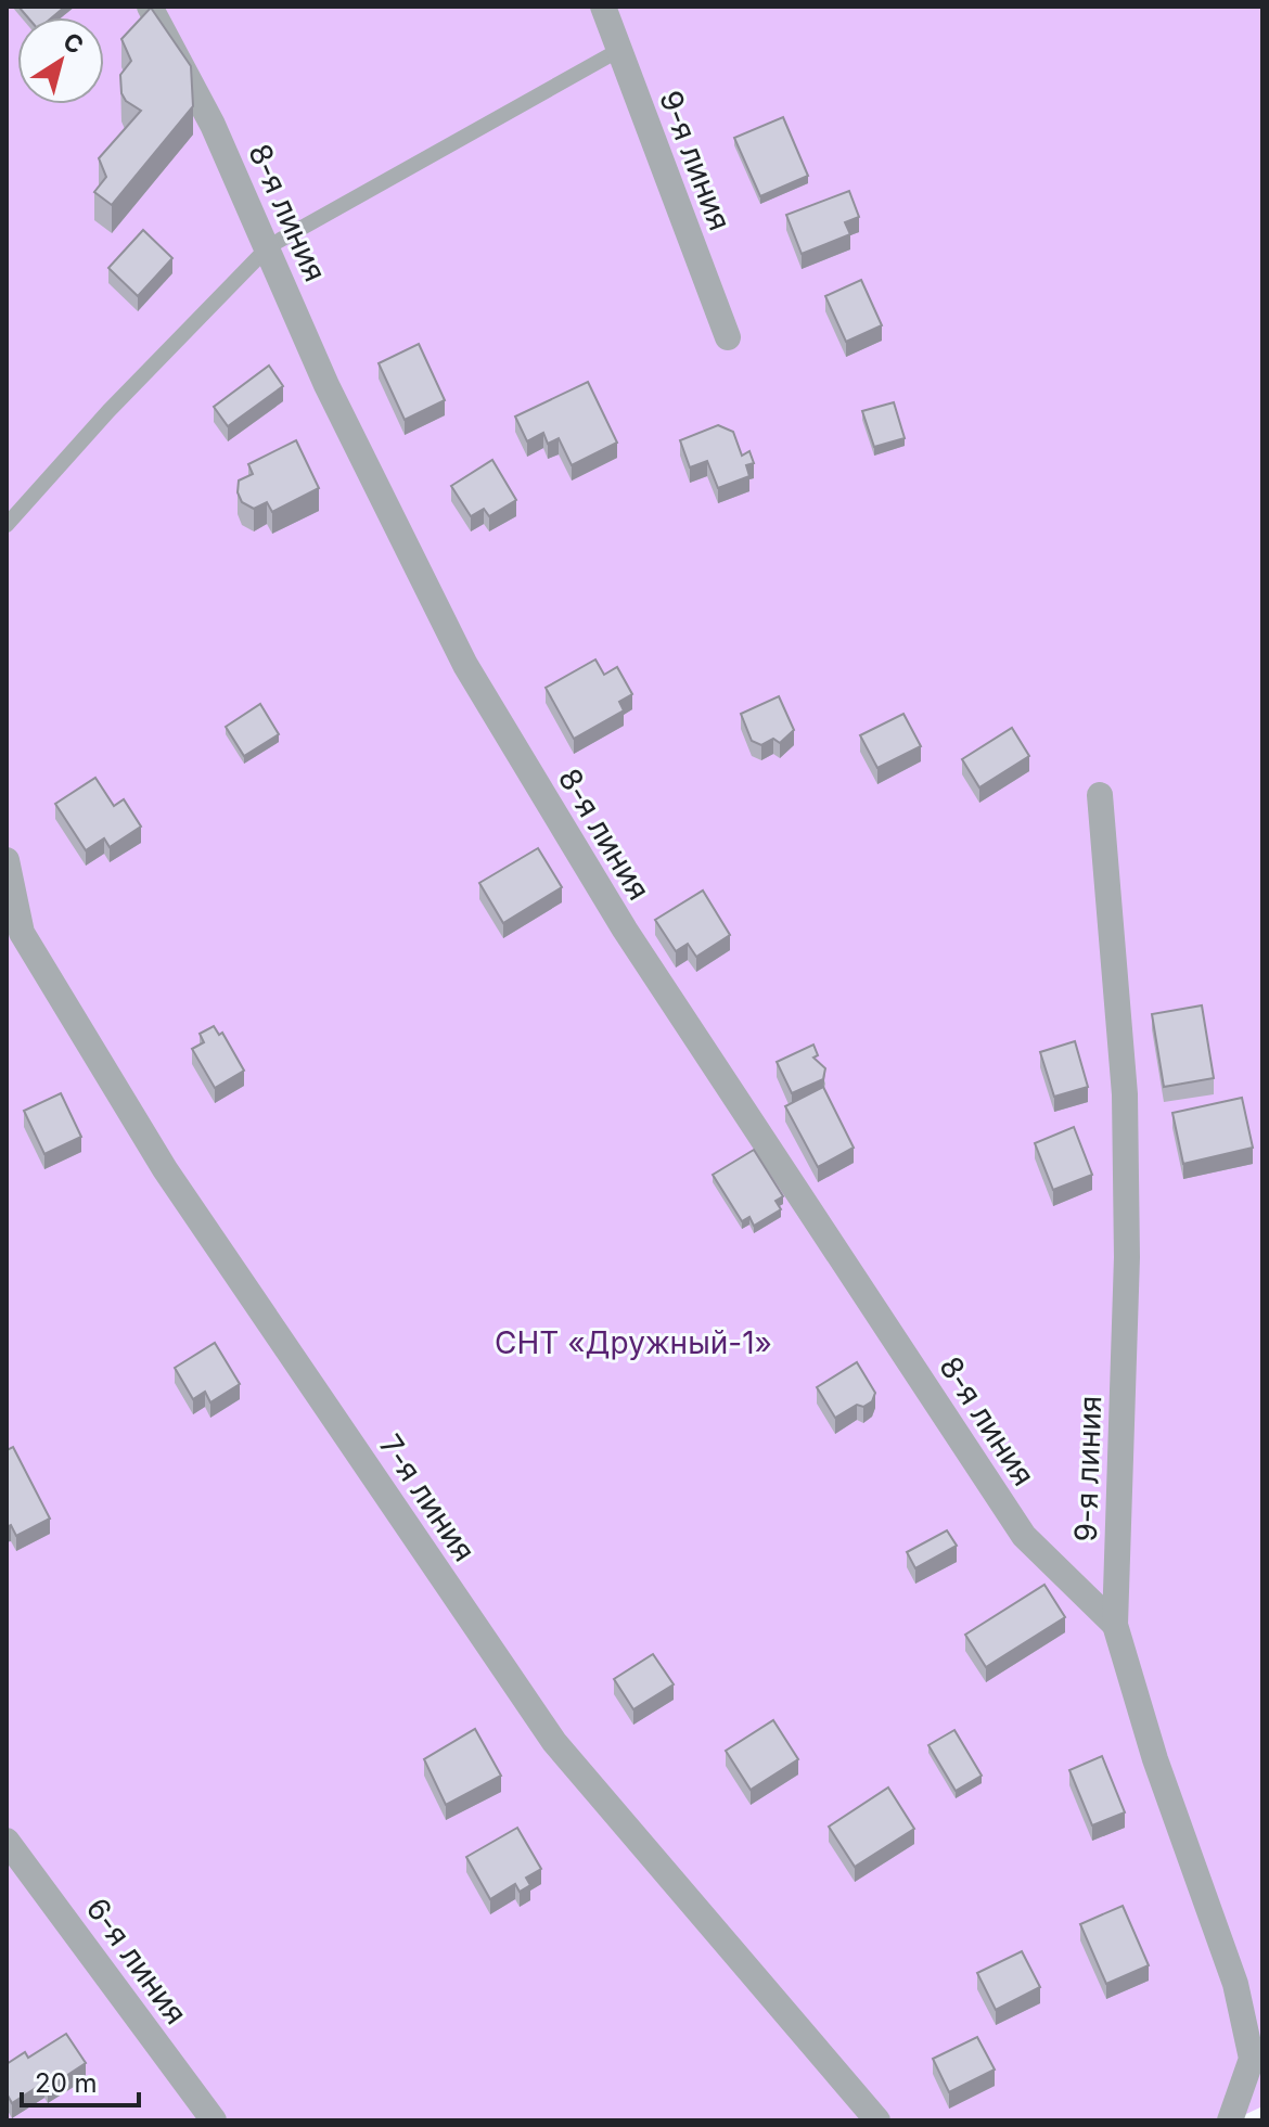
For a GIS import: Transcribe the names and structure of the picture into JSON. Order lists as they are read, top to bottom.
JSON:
{
  "streets": {
    "street": [
      "9-я линия",
      "8-я линия",
      "7-я линия",
      "6-я линия"
    ]
  },
  "crossings": [
    ["9-я линия", "8-я линия"]
  ],
  "parks": ["СНТ «Дружный-1»"],
  "scale_bar": "20 m",
  "north": "top right"
}
